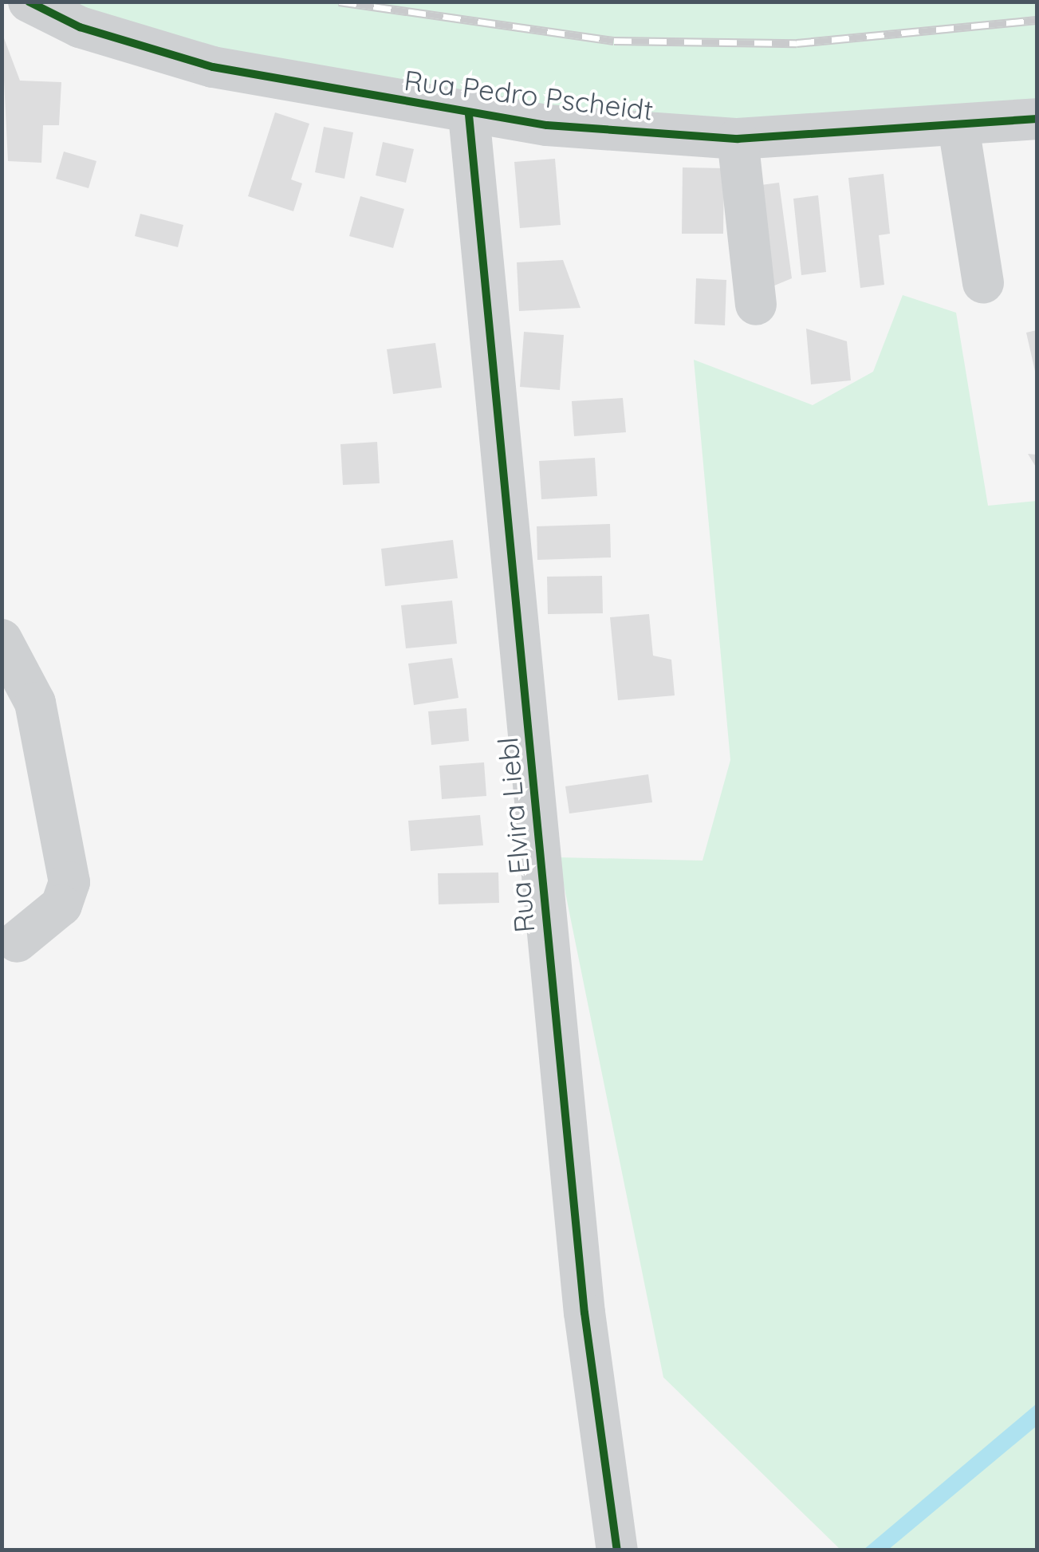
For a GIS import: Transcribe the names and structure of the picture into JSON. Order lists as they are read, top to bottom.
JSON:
{
  "streets": {
    "street": ["Rua Pedro Pscheidt", "Rua Elvira Liebl"]
  },
  "crossings": [
    ["Rua Pedro Pscheidt", "Rua Elvira Liebl"]
  ]
}
